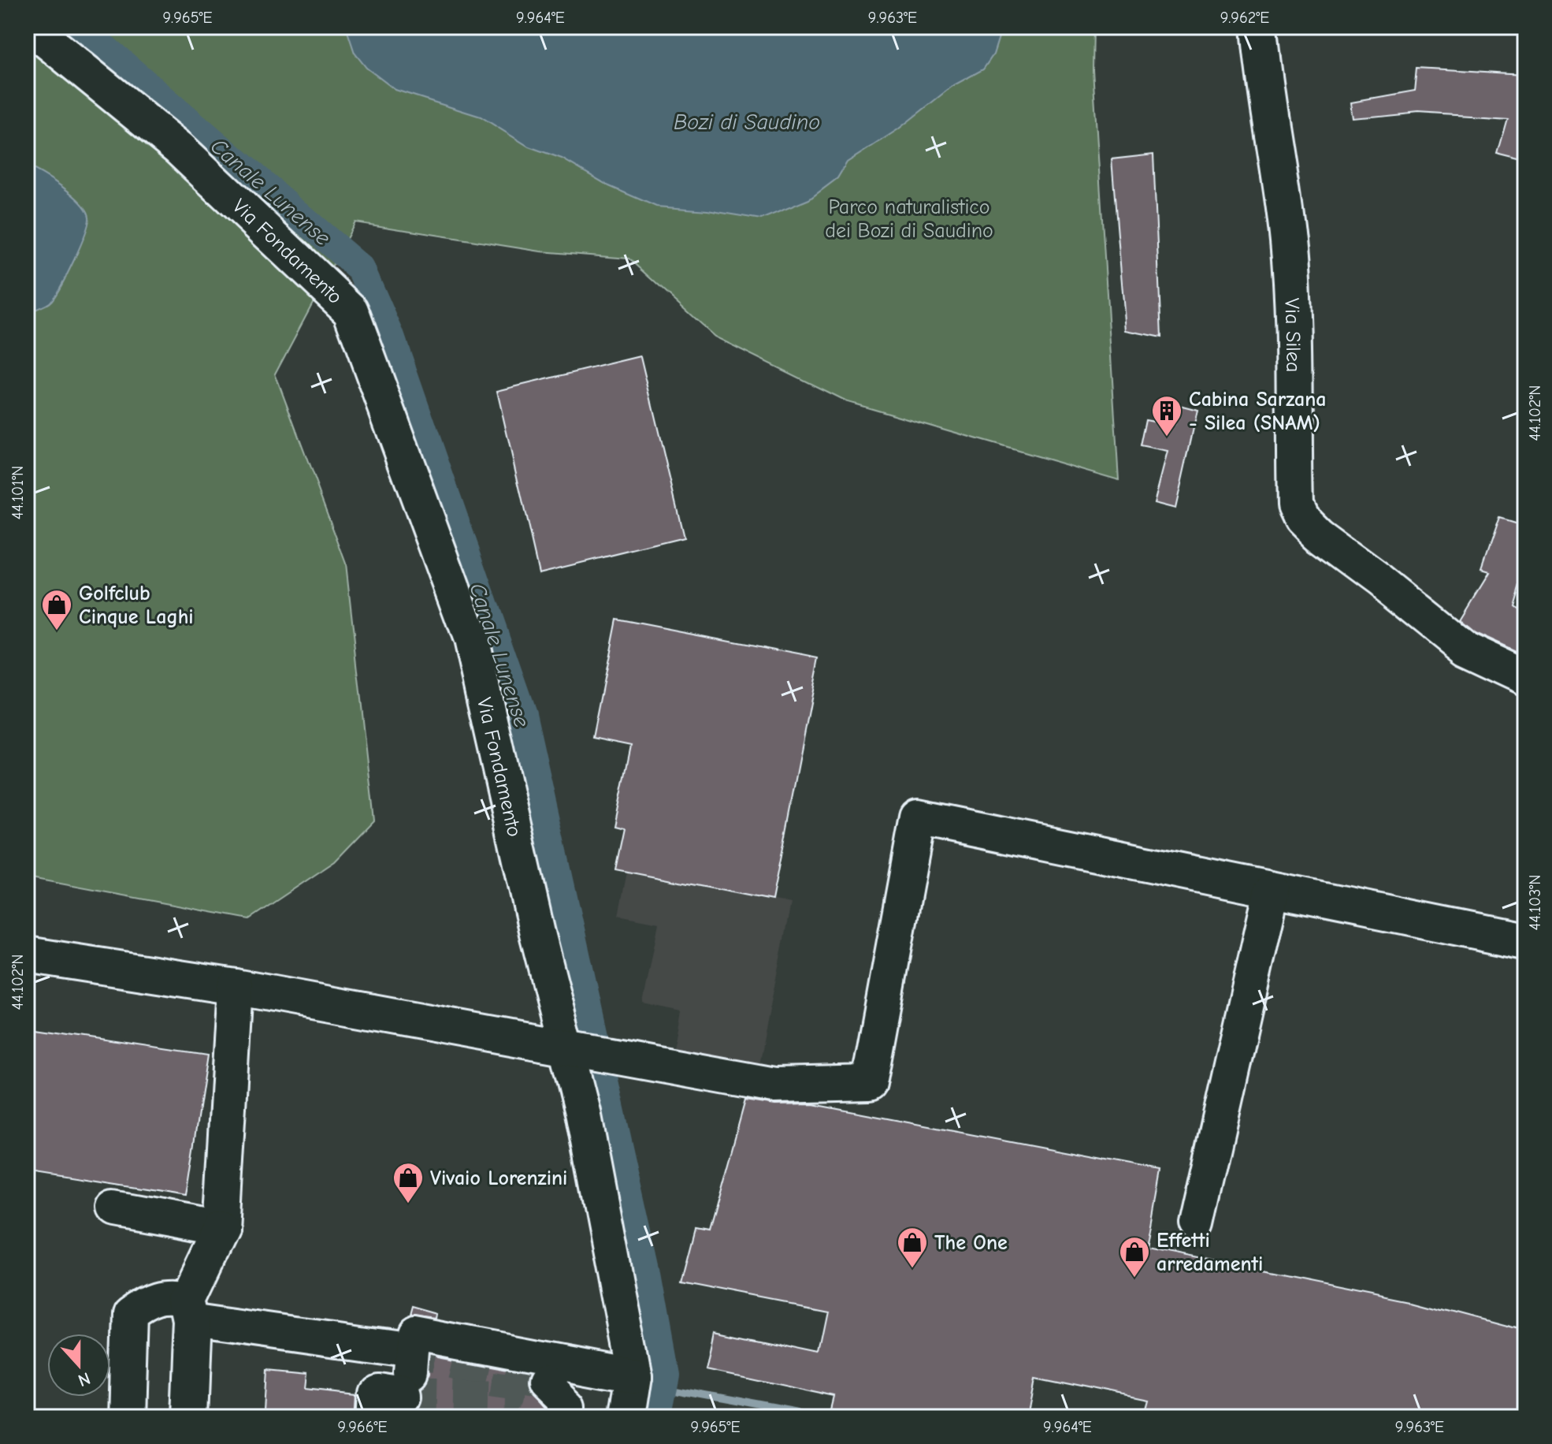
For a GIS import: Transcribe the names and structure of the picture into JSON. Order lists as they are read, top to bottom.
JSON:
{
  "streets": {
    "street": ["Via Fondamento", "Via Silea"]
  },
  "water": ["Bozi di Saudino", "Canale Lunense"],
  "parks": ["Parco naturalistico dei Bozi di Saudino"],
  "places": {
    "building": ["Cabina Sarzana - Silea (SNAM)"],
    "shop": [
      "Golfclub Cinque Laghi",
      "Vivaio Lorenzini",
      "The One",
      "Effetti arredamenti"
    ]
  },
  "north": "bottom",
  "coordinates": [
    "9.965°E",
    "9.964°E",
    "9.963°E",
    "9.962°E",
    "44.102°N",
    "44.101°N",
    "44.103°N",
    "9.966°E"
  ]
}
